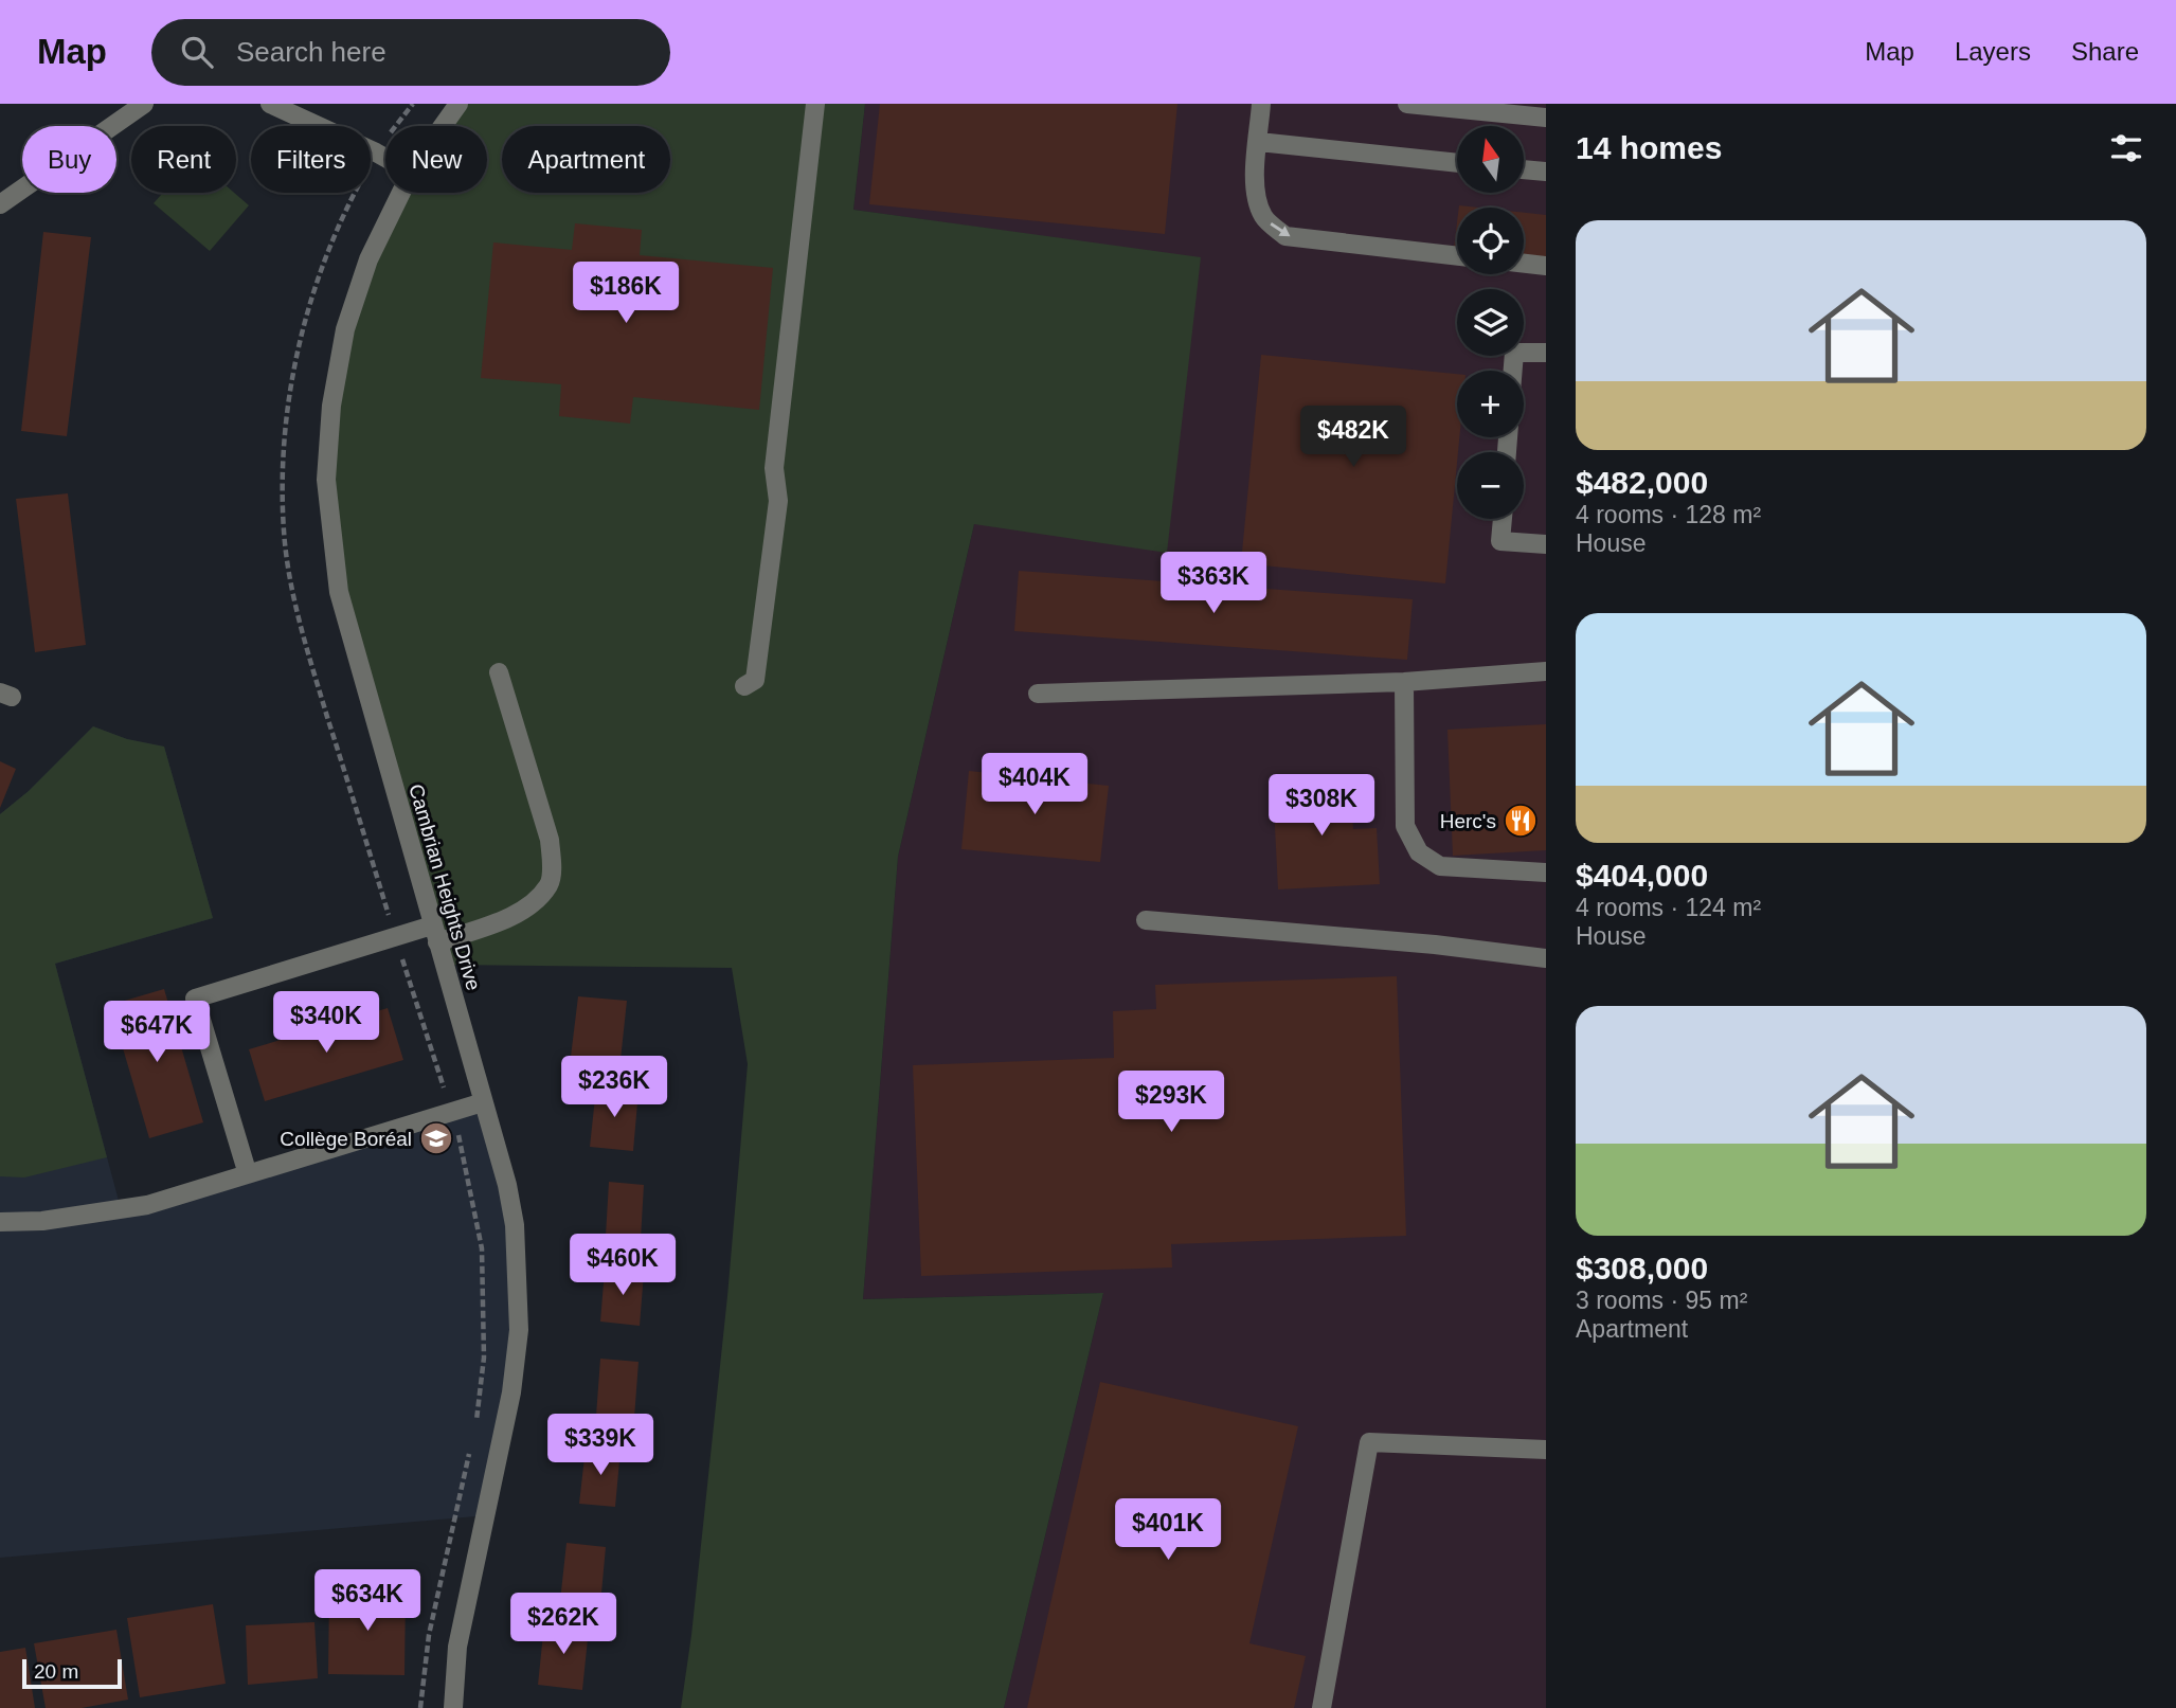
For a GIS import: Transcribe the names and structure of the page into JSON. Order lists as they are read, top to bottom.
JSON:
{
  "streets": {
    "street": ["Cambrian Heights Drive"]
  },
  "places": {
    "restaurant": ["Herc's"],
    "school or university": ["Collège Boréal"]
  },
  "scale_bar": "20 m",
  "north": "top",
  "page": {
    "header": "Map",
    "search": "Search here",
    "nav": ["Map", "Layers", "Share"],
    "heading": "14 homes",
    "map_buttons": ["+", "−"],
    "chip": [
      "Buy",
      "Rent",
      "Filters",
      "New",
      "Apartment"
    ],
    "list": [
      {
        "name": "$482,000",
        "note": "4 rooms · 128 m² · House"
      },
      {
        "name": "$404,000",
        "note": "4 rooms · 124 m² · House"
      },
      {
        "name": "$308,000",
        "note": "3 rooms · 95 m² · Apartment"
      }
    ],
    "price": [
      "$186K",
      "$482K",
      "$363K",
      "$404K",
      "$308K",
      "$340K",
      "$647K",
      "$236K",
      "$293K",
      "$460K",
      "$339K",
      "$401K",
      "$634K",
      "$262K"
    ],
    "scale": "20 m"
  }
}
